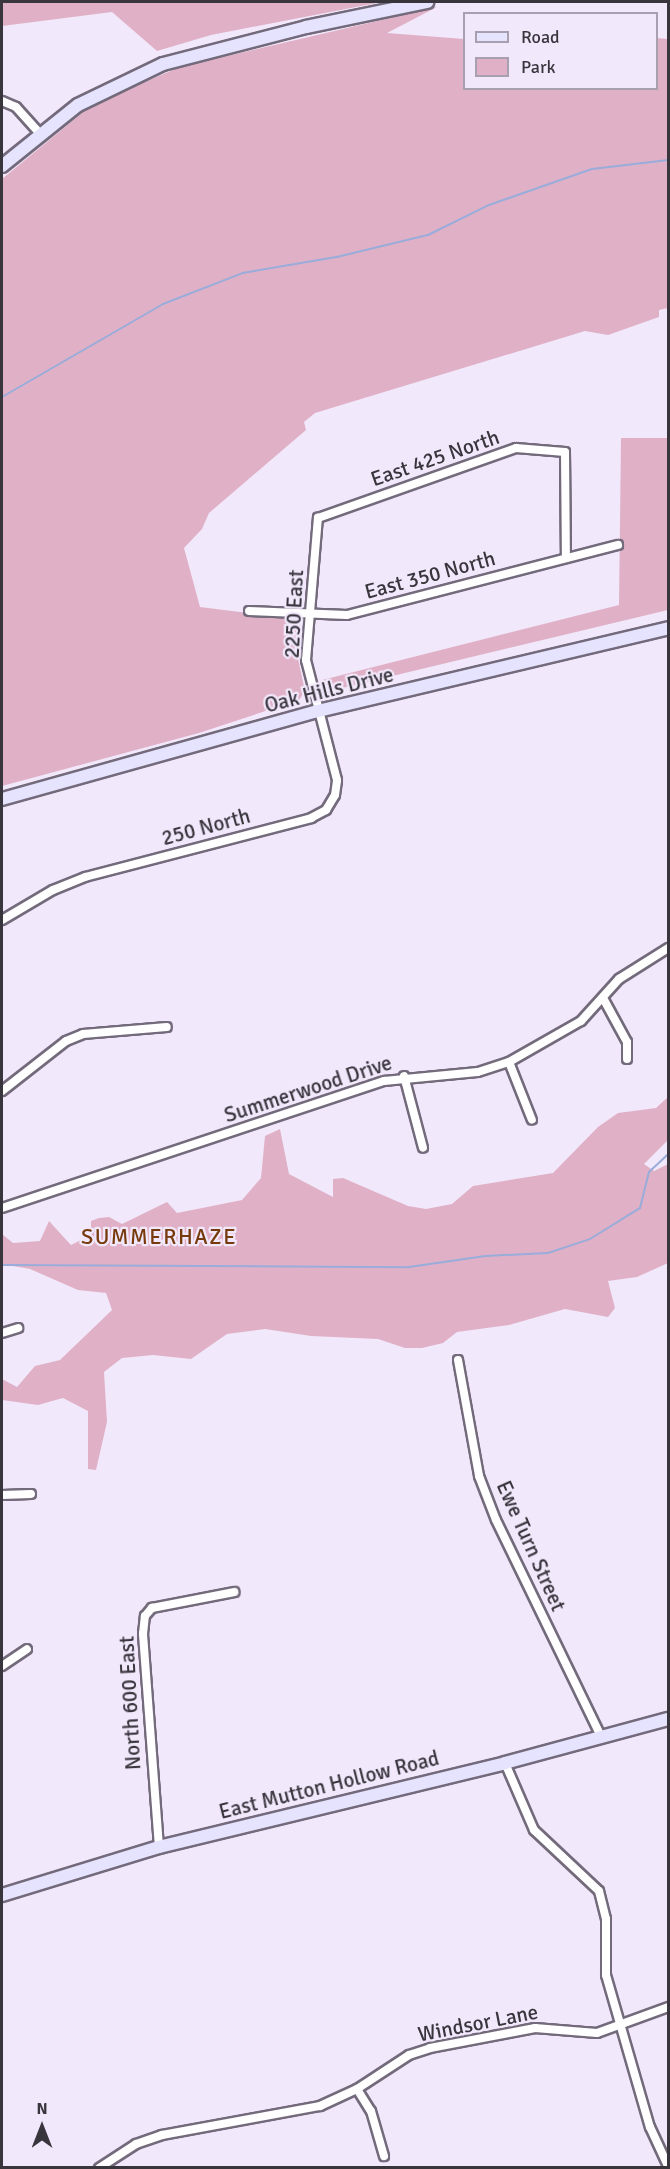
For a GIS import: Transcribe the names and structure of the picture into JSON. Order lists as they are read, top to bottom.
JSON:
{
  "streets": {
    "street": [
      "East 425 North",
      "East 350 North",
      "2250 East",
      "Oak Hills Drive",
      "250 North",
      "Summerwood Drive",
      "Ewe Turn Street",
      "North 600 East",
      "East Mutton Hollow Road",
      "Windsor Lane"
    ]
  },
  "crossings": [
    ["East 425 North", "East 350 North"],
    ["East 425 North", "2250 East"],
    ["East 350 North", "2250 East"],
    ["2250 East", "Oak Hills Drive"],
    ["2250 East", "250 North"],
    ["Oak Hills Drive", "250 North"],
    ["Ewe Turn Street", "East Mutton Hollow Road"],
    ["North 600 East", "East Mutton Hollow Road"]
  ],
  "districts": ["SUMMERHAZE"],
  "legend": ["Road", "Park"],
  "north": "top"
}
